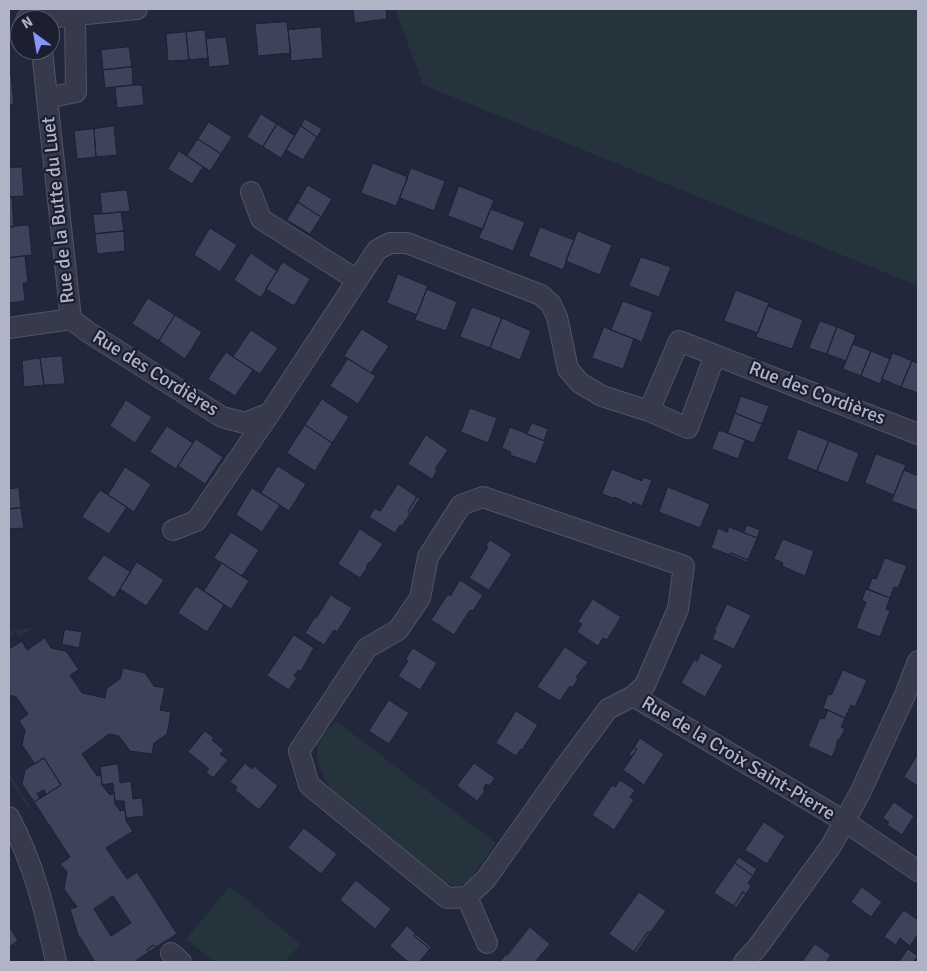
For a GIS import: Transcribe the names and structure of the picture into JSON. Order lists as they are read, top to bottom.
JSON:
{
  "streets": {
    "street": ["Rue de la Butte du Luet", "Rue des Cordières", "Rue de la Croix Saint-Pierre"]
  },
  "crossings": [
    ["Rue de la Butte du Luet", "Rue des Cordières"]
  ],
  "north": "top left"
}
